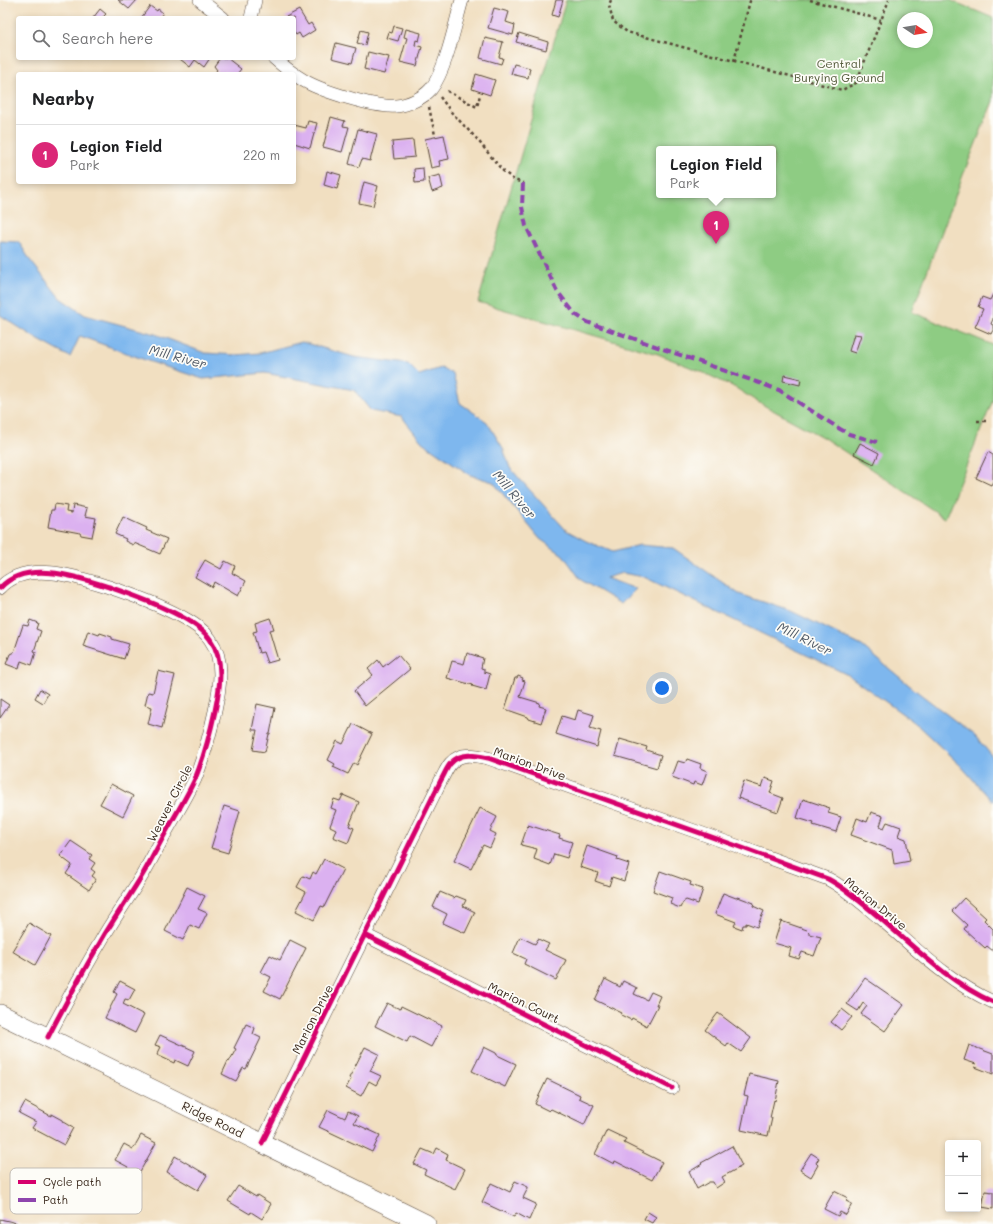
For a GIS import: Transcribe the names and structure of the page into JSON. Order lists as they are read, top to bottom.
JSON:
{
  "streets": {
    "main road": ["Ridge Road"],
    "street": ["Marion Drive", "Weaver Circle", "Marion Court"]
  },
  "crossings": [
    ["Marion Drive", "Marion Court"],
    ["Marion Drive", "Ridge Road"],
    ["Weaver Circle", "Ridge Road"]
  ],
  "water": ["Mill River"],
  "parks": ["Central Burying Ground"],
  "legend": ["Cycle path", "Path"],
  "north": "right",
  "page": {
    "search": "Search here",
    "heading": "Nearby",
    "list": [
      {
        "mark": "1",
        "name": "Legion Field",
        "note": "Park",
        "value": "220 m"
      }
    ],
    "popup": ["Legion Field", "Park"],
    "pins": "1",
    "map_buttons": ["+", "−"]
  }
}
